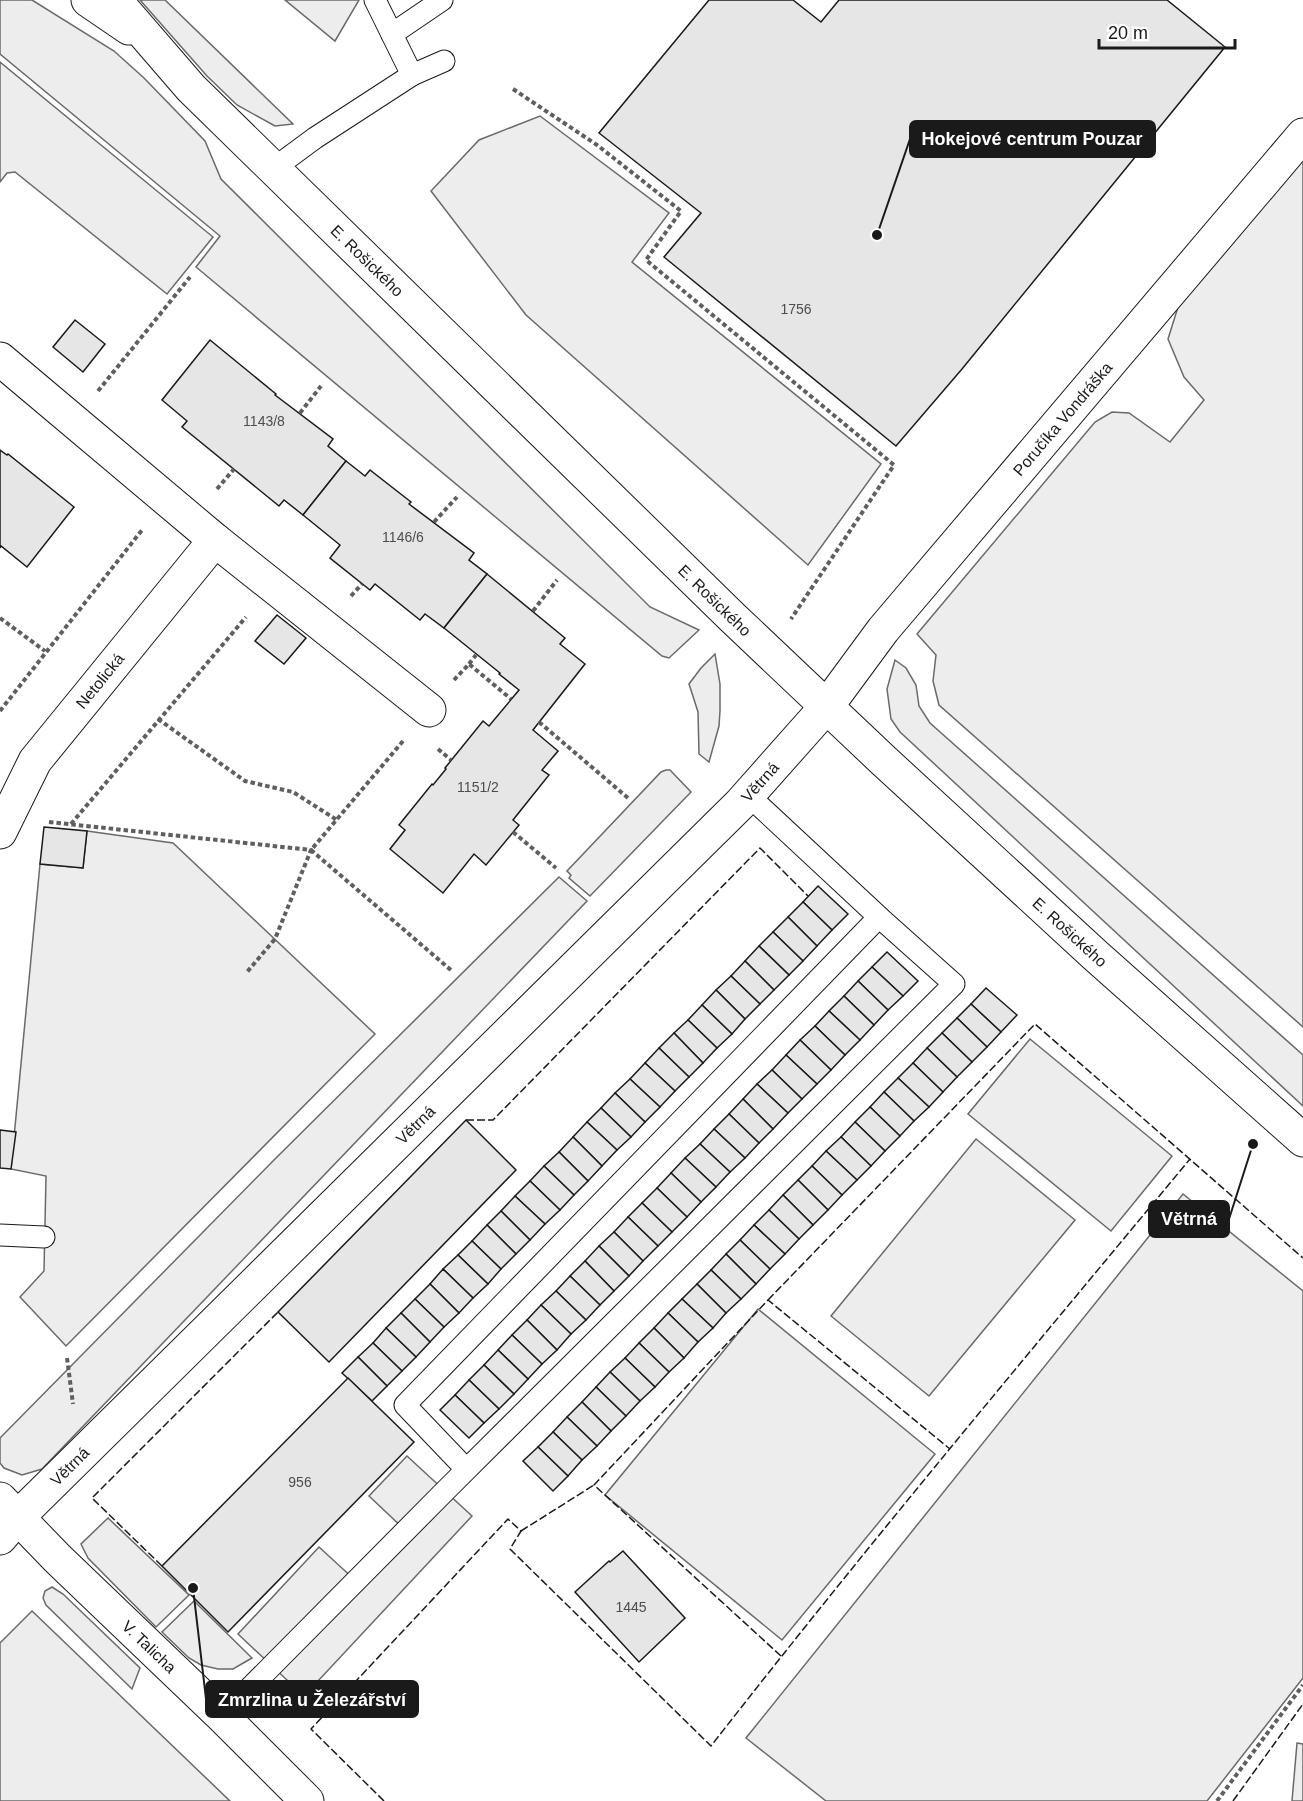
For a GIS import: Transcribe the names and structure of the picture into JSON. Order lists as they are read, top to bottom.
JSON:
{
  "streets": {
    "street": [
      "E. Rošického",
      "Poručíka Vondráška",
      "Netolická",
      "Větrná",
      "V. Talicha"
    ]
  },
  "crossings": [
    ["E. Rošického", "Poručíka Vondráška"],
    ["E. Rošického", "Větrná"],
    ["Poručíka Vondráška", "Větrná"],
    ["Větrná", "V. Talicha"]
  ],
  "places": ["Hokejové centrum Pouzar", "Větrná", "Zmrzlina u Železářství"],
  "house_numbers": [
    "1756",
    "1143/8",
    "1146/6",
    "1151/2",
    "956",
    "1445"
  ],
  "scale_bar": "20 m"
}
